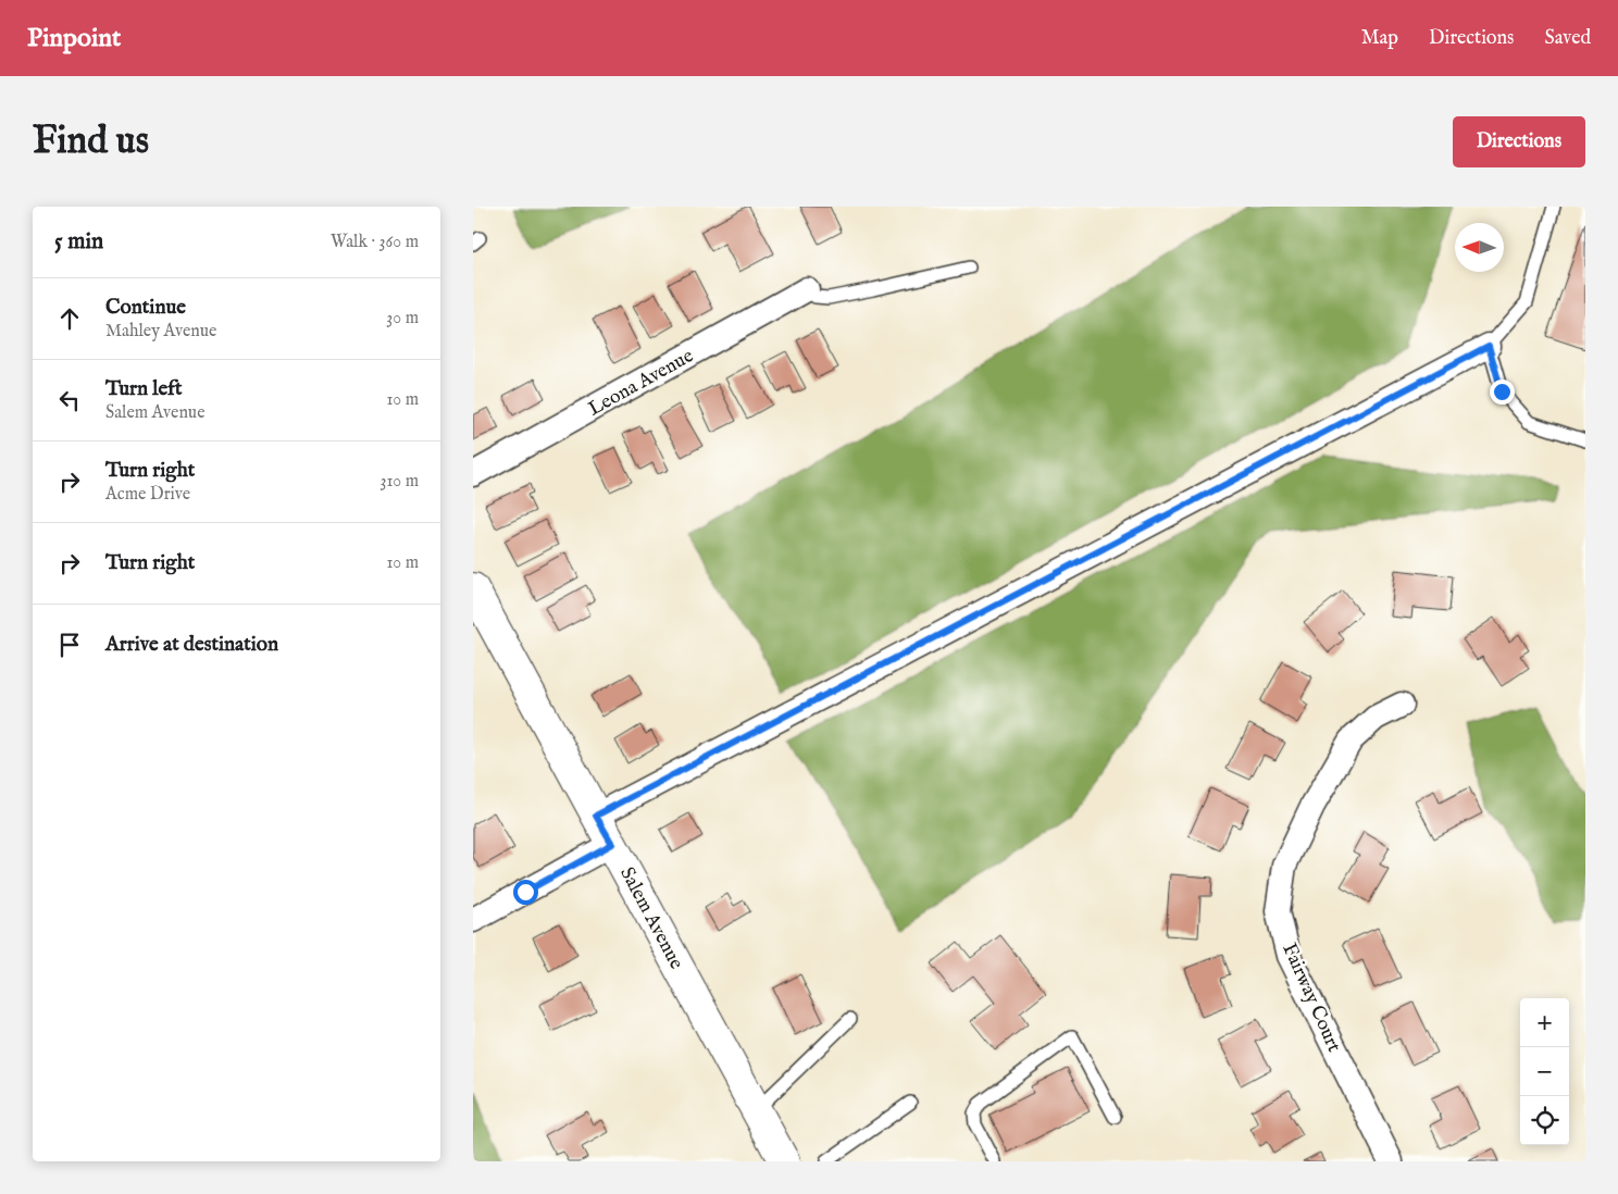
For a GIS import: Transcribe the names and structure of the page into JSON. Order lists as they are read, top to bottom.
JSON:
{
  "streets": {
    "main road": ["Salem Avenue"],
    "street": ["Leona Avenue", "Fairway Court"]
  },
  "north": "left",
  "page": {
    "header": "Pinpoint",
    "nav": ["Map", "Directions", "Saved"],
    "buttons": "Directions",
    "title": "Find us",
    "heading": ["5 min", "Walk · 360 m"],
    "list": [
      ["Continue", "Mahley Avenue", "30 m"],
      ["Turn left", "Salem Avenue", "10 m"],
      ["Turn right", "Acme Drive", "310 m"],
      ["Turn right", "10 m"],
      "Arrive at destination"
    ],
    "map_buttons": ["+", "−"]
  }
}
